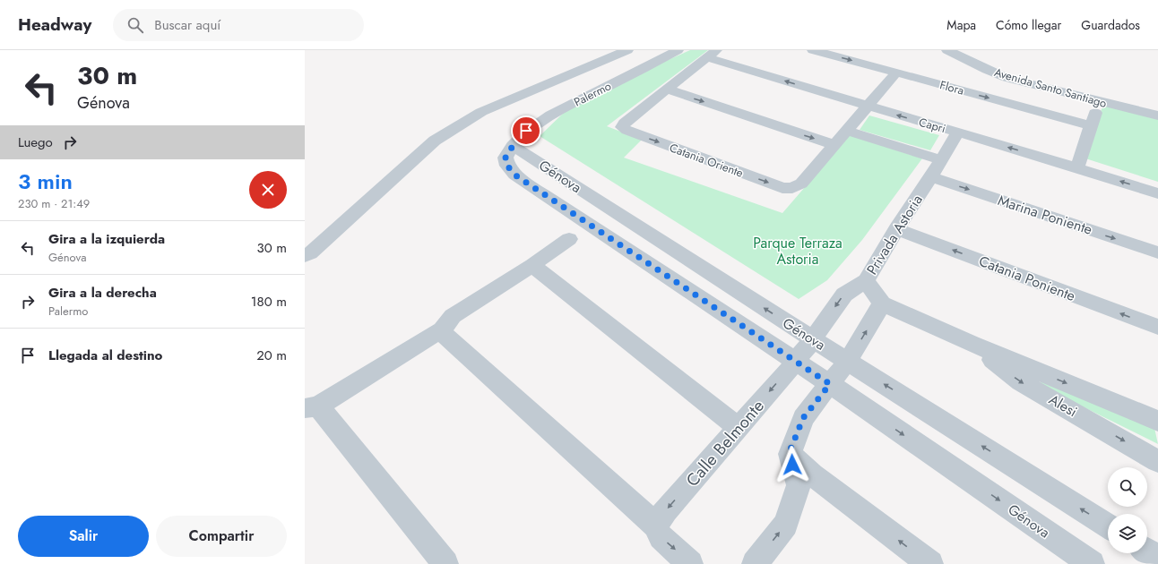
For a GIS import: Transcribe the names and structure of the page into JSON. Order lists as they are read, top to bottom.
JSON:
{
  "streets": {
    "street": [
      "Flora",
      "Avenida Santo Santiago",
      "Palermo",
      "Capri",
      "Catania Oriente",
      "Génova",
      "Marina Poniente",
      "Privada Astoria",
      "Catania Poniente",
      "Alesi",
      "Calle Belmonte"
    ]
  },
  "crossings": [
    ["Palermo", "Génova"],
    ["Capri", "Privada Astoria"],
    ["Génova", "Privada Astoria"],
    ["Génova", "Calle Belmonte"],
    ["Marina Poniente", "Privada Astoria"],
    ["Privada Astoria", "Catania Poniente"],
    ["Privada Astoria", "Calle Belmonte"]
  ],
  "one_way": ["Marina Poniente", "Catania Poniente", "Alesi"],
  "parks": ["Parque Terraza Astoria"],
  "page": {
    "header": "Headway",
    "search": "Buscar aquí",
    "nav": ["Mapa", "Cómo llegar", "Guardados"],
    "turn": ["30 m", "Génova"],
    "then": "Luego",
    "heading": ["3 min", "230 m · 21:49"],
    "list": [
      {
        "name": "Gira a la izquierda",
        "note": "Génova",
        "value": "30 m"
      },
      {
        "name": "Gira a la derecha",
        "note": "Palermo",
        "value": "180 m"
      },
      {
        "name": "Llegada al destino",
        "value": "20 m"
      }
    ],
    "buttons": ["Salir", "Compartir"]
  }
}
